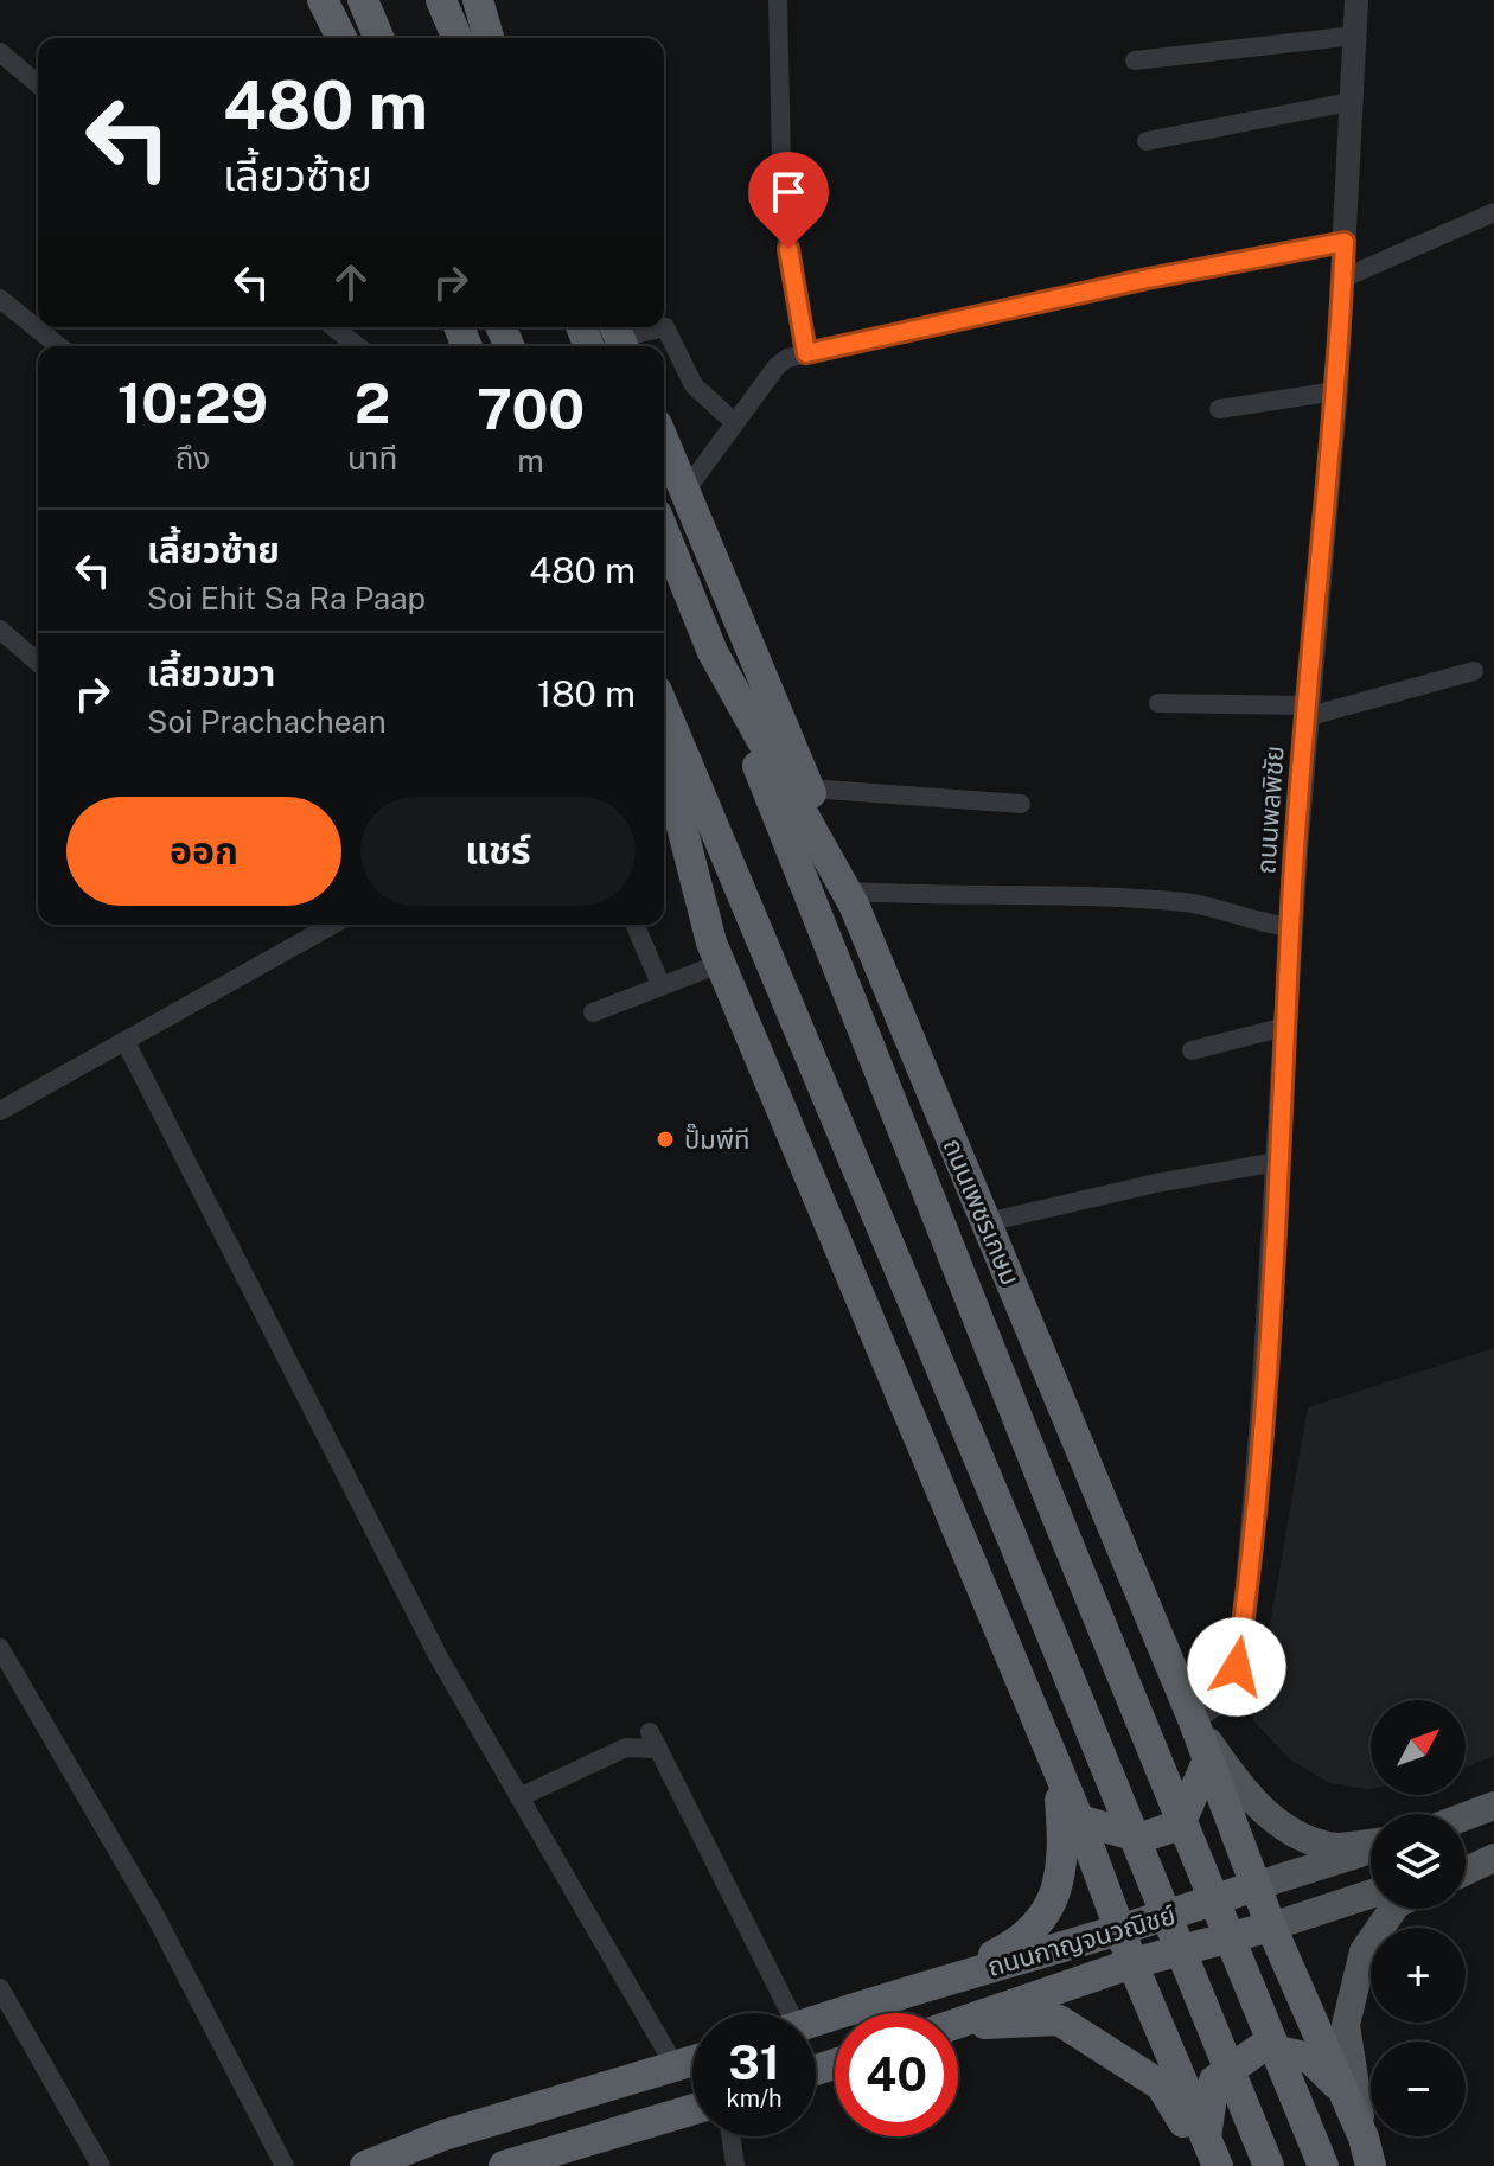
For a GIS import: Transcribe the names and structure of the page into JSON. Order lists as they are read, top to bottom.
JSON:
{
  "streets": {
    "highway": ["ถนนเพชรเกษม", "ถนนกาญจนวณิชย์"],
    "street": ["ถนนพลพิชัย"]
  },
  "crossings": [
    ["ถนนพลพิชัย", "ถนนเพชรเกษม"],
    ["ถนนเพชรเกษม", "ถนนกาญจนวณิชย์"]
  ],
  "places": ["ปั๊มพีที"],
  "north": "top right",
  "page": {
    "turn": ["480 m", "เลี้ยวซ้าย"],
    "eta": [
      "10:29",
      "ถึง",
      "2",
      "นาที",
      "700",
      "m"
    ],
    "list": [
      {
        "name": "เลี้ยวซ้าย",
        "note": "Soi Ehit Sa Ra Paap",
        "value": "480 m"
      },
      {
        "name": "เลี้ยวขวา",
        "note": "Soi Prachachean",
        "value": "180 m"
      }
    ],
    "buttons": ["ออก", "แชร์"],
    "map_buttons": ["+", "−"],
    "speed": "31 km/h",
    "limit": "40"
  }
}
